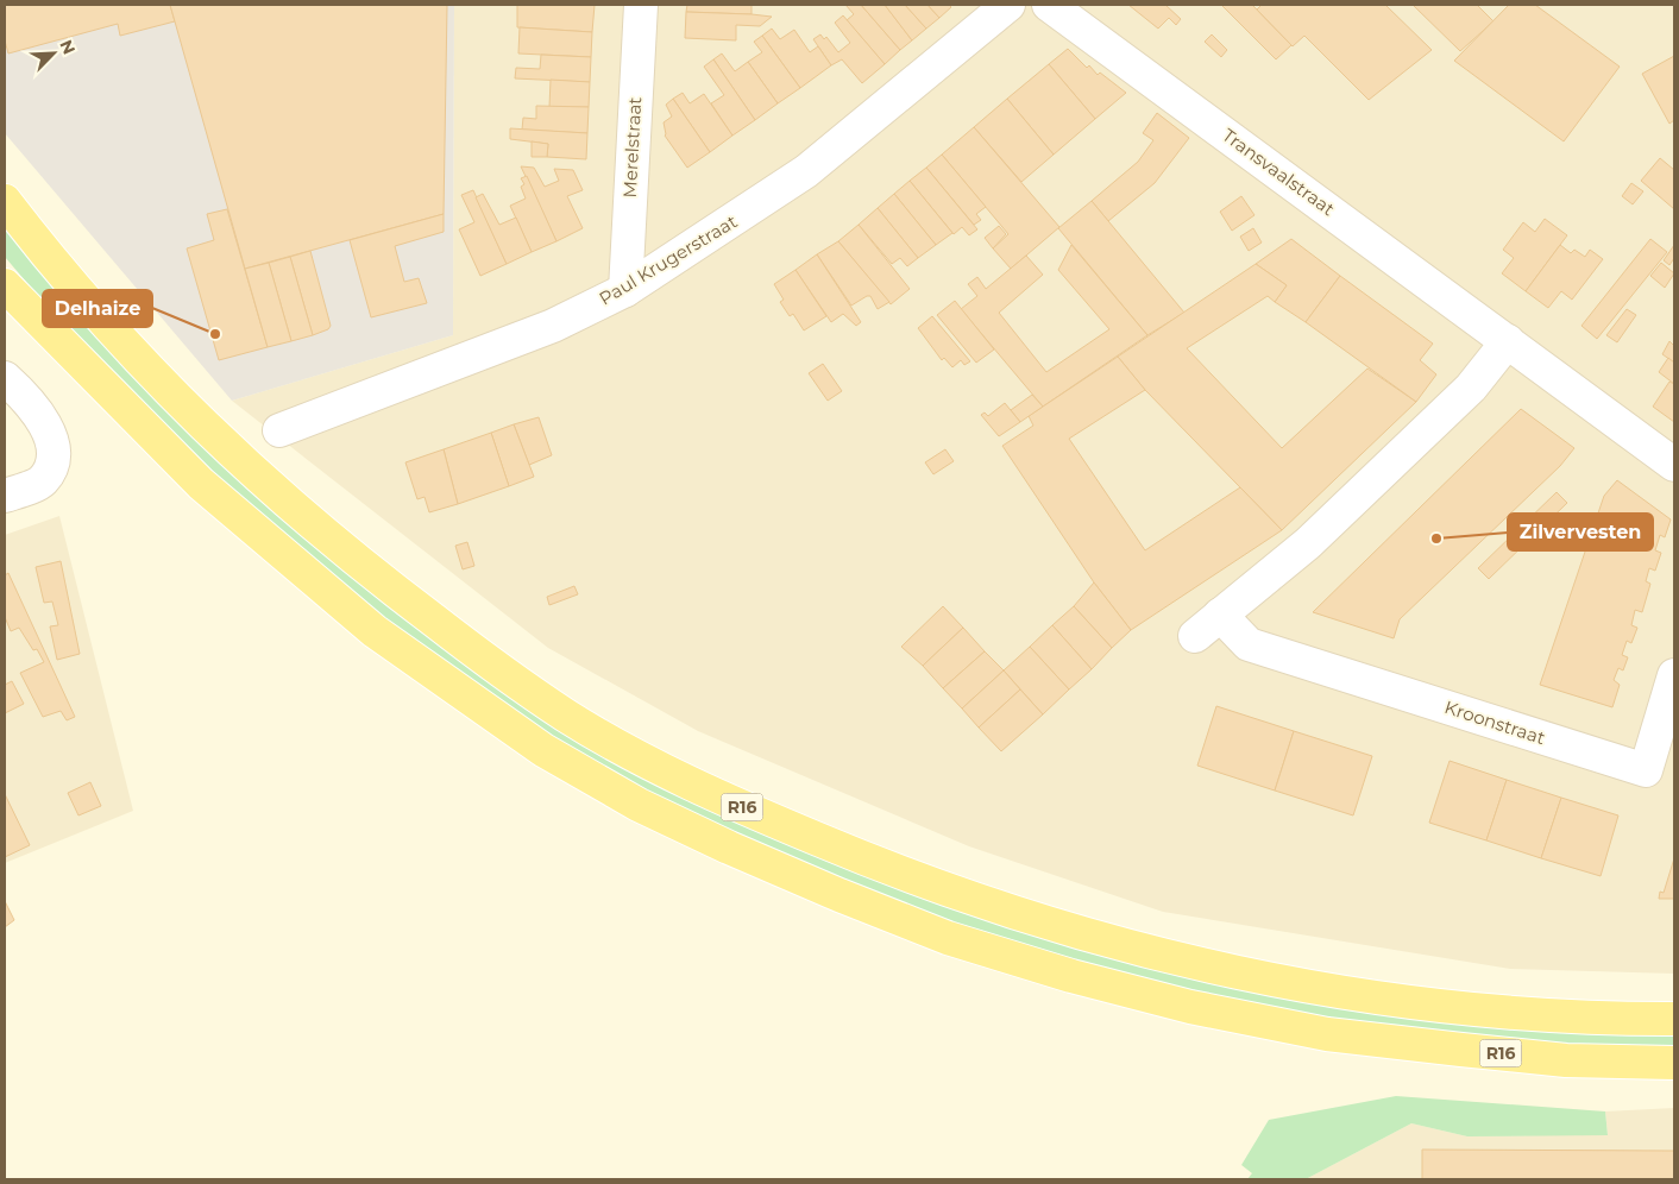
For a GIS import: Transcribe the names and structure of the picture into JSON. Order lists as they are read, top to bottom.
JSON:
{
  "streets": {
    "main road": ["R16"],
    "street": [
      "Merelstraat",
      "Transvaalstraat",
      "Paul Krugerstraat",
      "Kroonstraat"
    ]
  },
  "crossings": [
    ["Merelstraat", "Paul Krugerstraat"]
  ],
  "places": ["Delhaize", "Zilvervesten"],
  "north": "top right"
}
